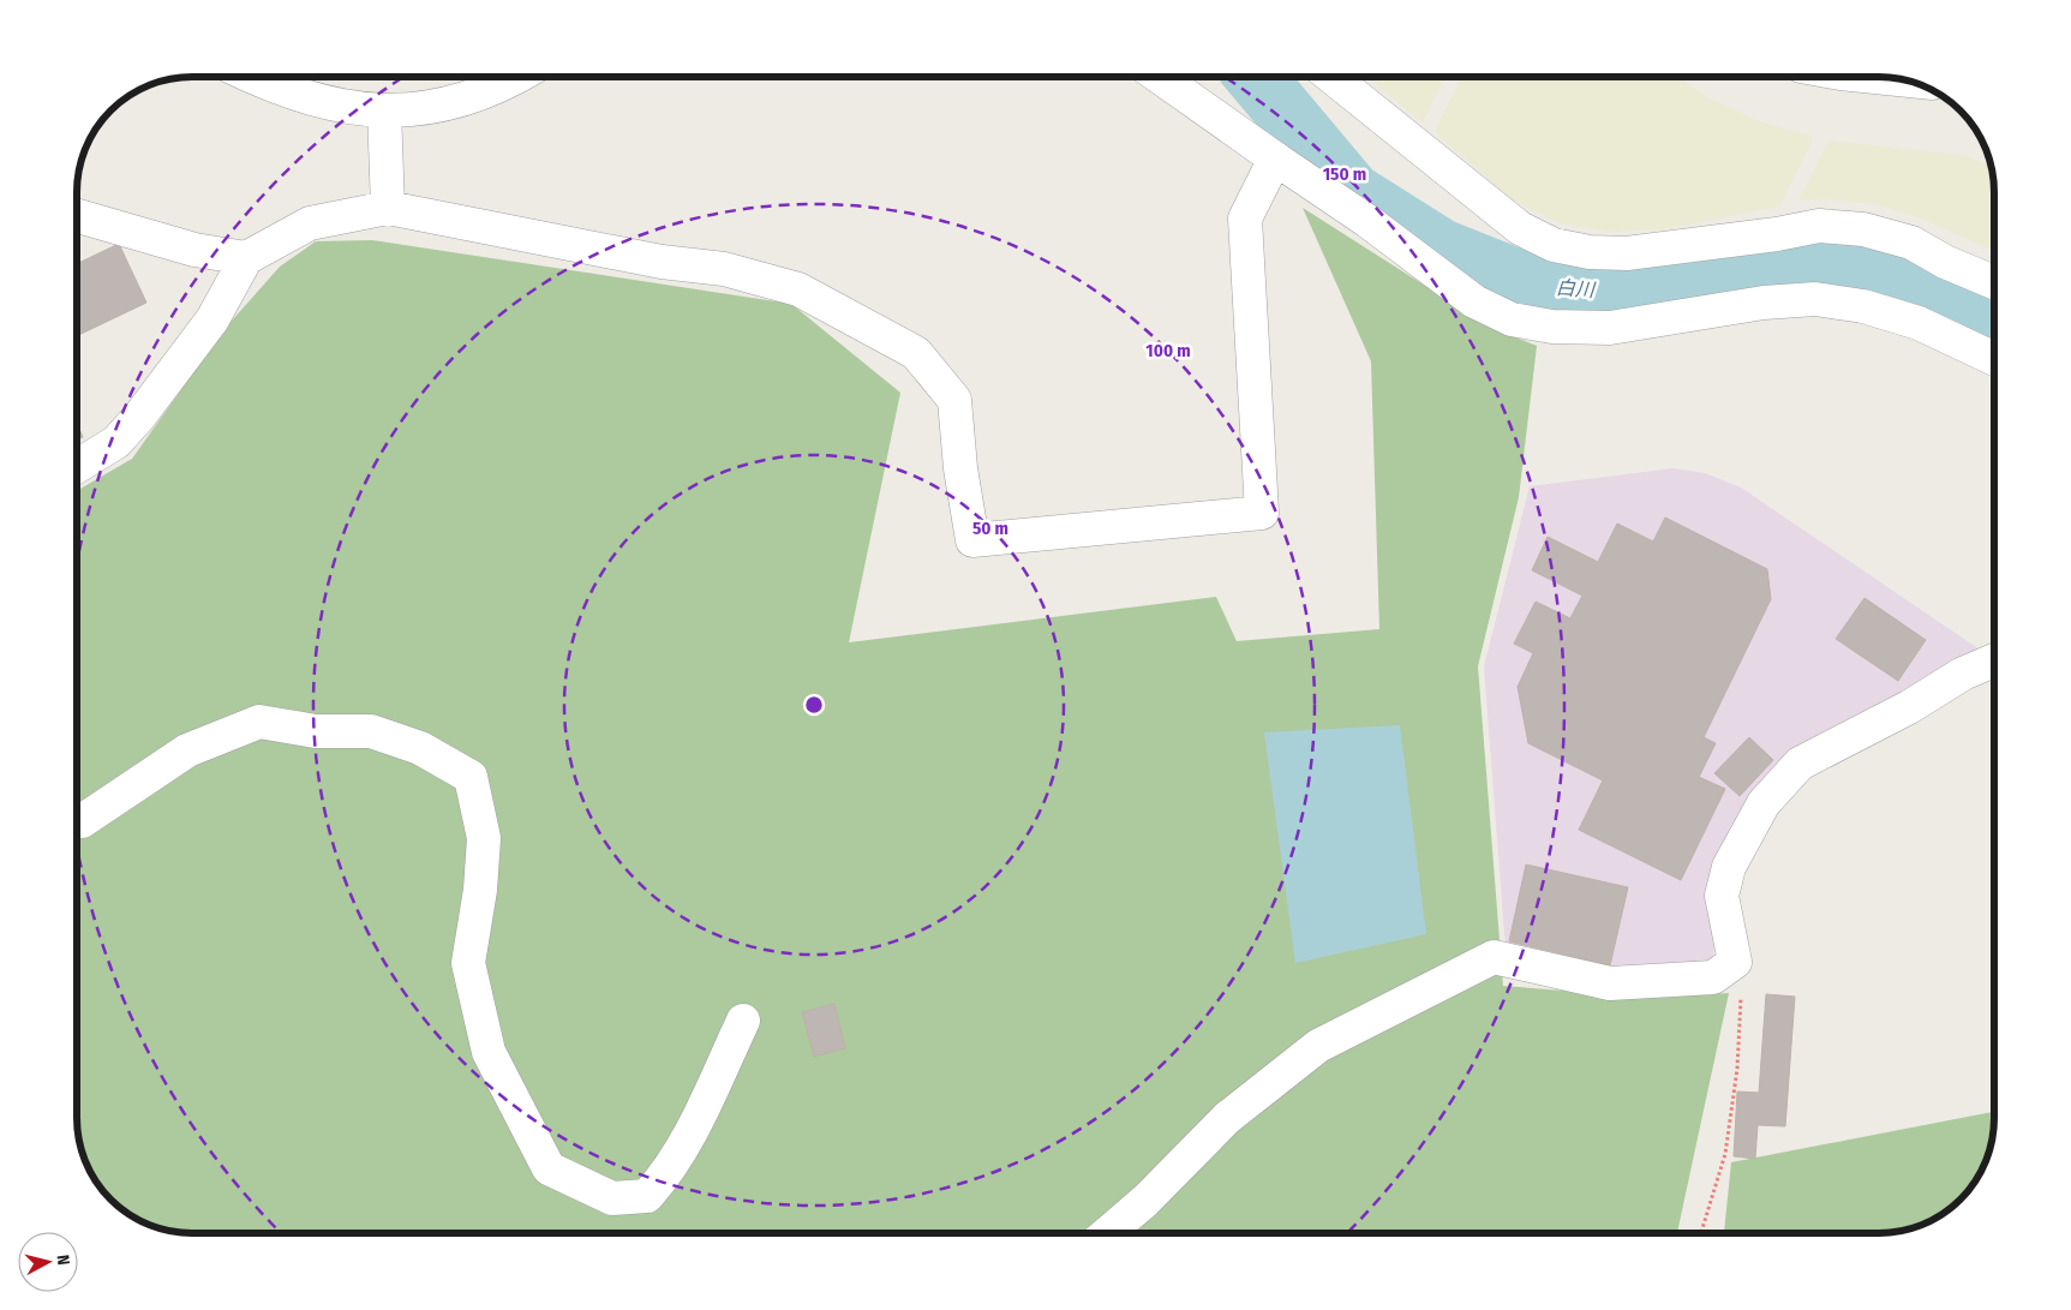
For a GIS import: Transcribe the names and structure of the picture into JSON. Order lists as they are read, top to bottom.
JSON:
{
  "water": ["白川"],
  "north": "right",
  "rings": ["150 m", "100 m", "50 m"]
}
